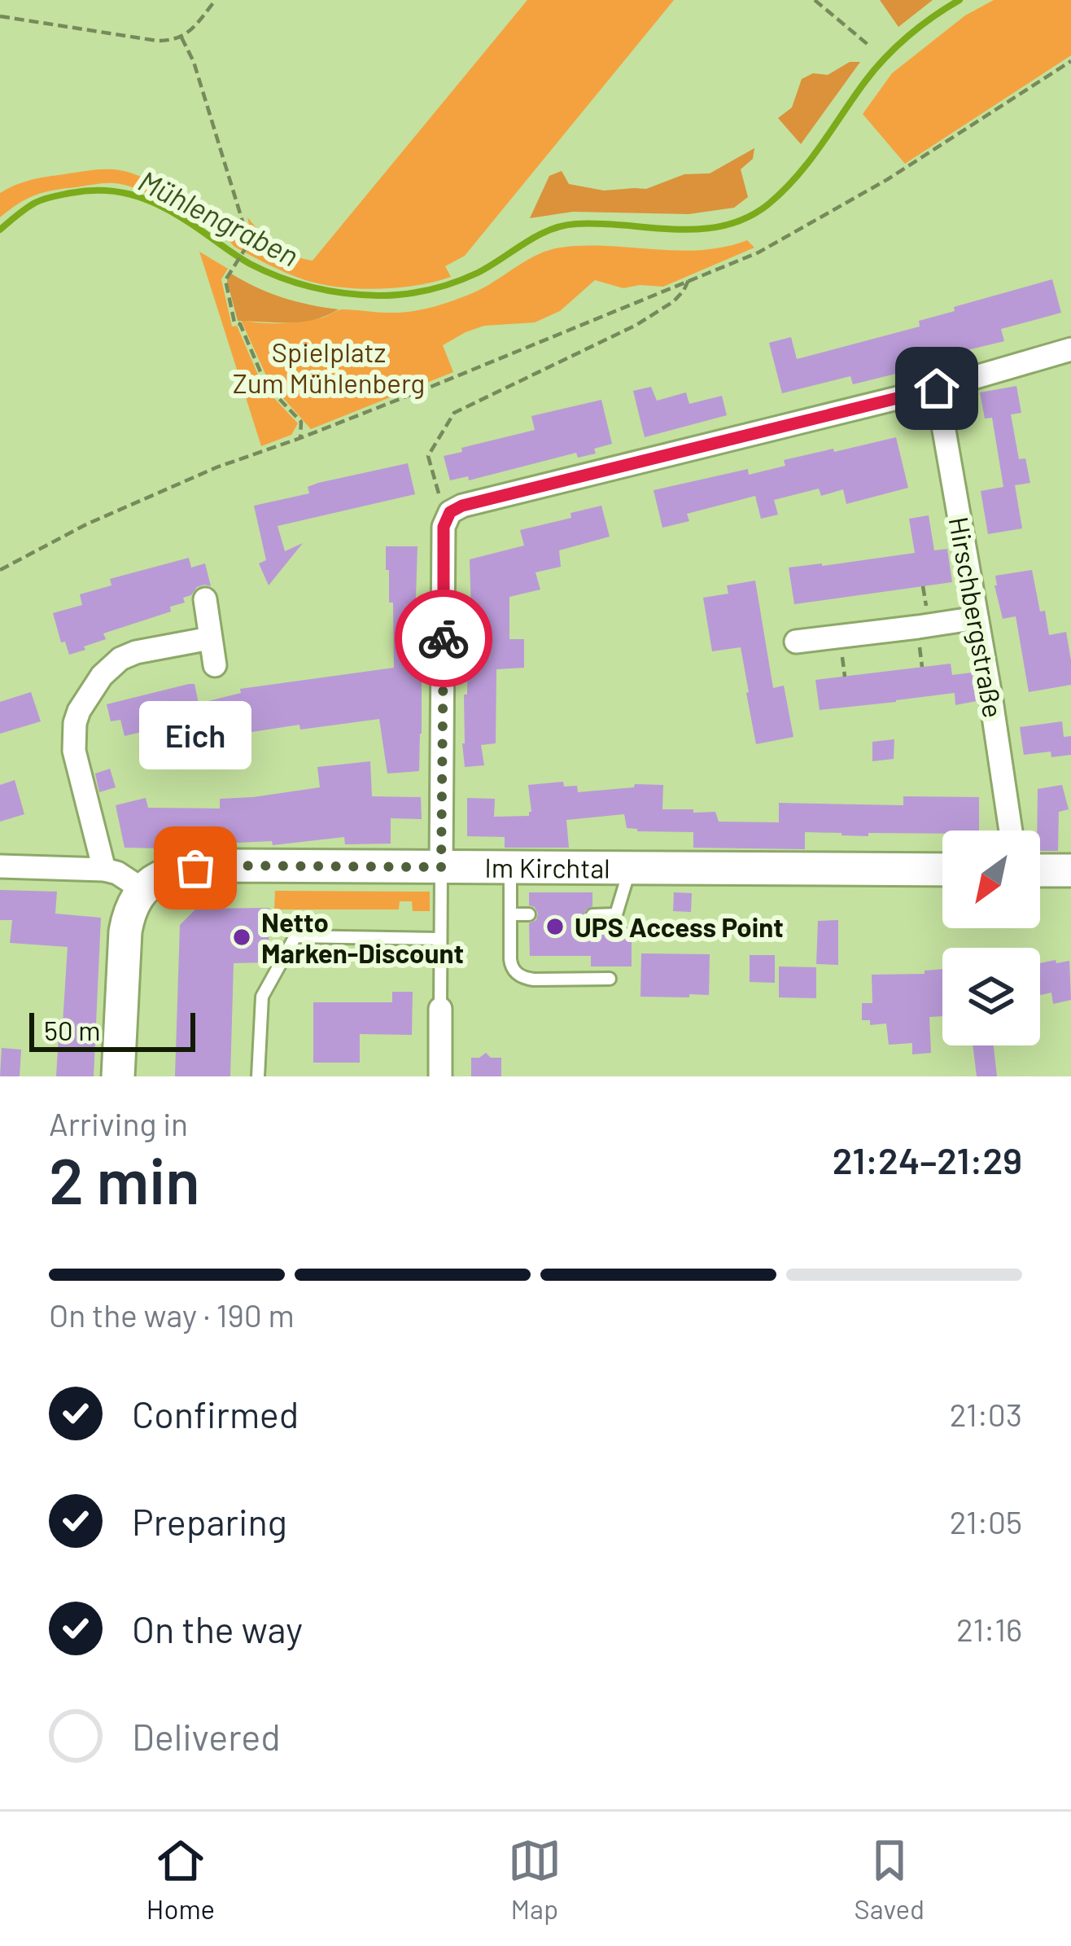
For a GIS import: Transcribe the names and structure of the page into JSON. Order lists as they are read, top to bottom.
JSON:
{
  "streets": {
    "street": ["Hirschbergstraße", "Im Kirchtal"]
  },
  "water": ["Mühlengraben"],
  "parks": ["Spielplatz Zum Mühlenberg"],
  "places": ["Eich", "UPS Access Point", "Netto Marken-Discount"],
  "scale_bar": "50 m",
  "north": "bottom left",
  "page": {
    "bubble": "Eich",
    "scale": "50 m",
    "heading": ["2 min", "Arriving in", "21:24–21:29"],
    "bar": "On the way · 190 m",
    "list": [
      ["Confirmed", "21:03"],
      ["Preparing", "21:05"],
      ["On the way", "21:16"],
      "Delivered"
    ],
    "tabs": ["Home", "Map", "Saved"]
  }
}
